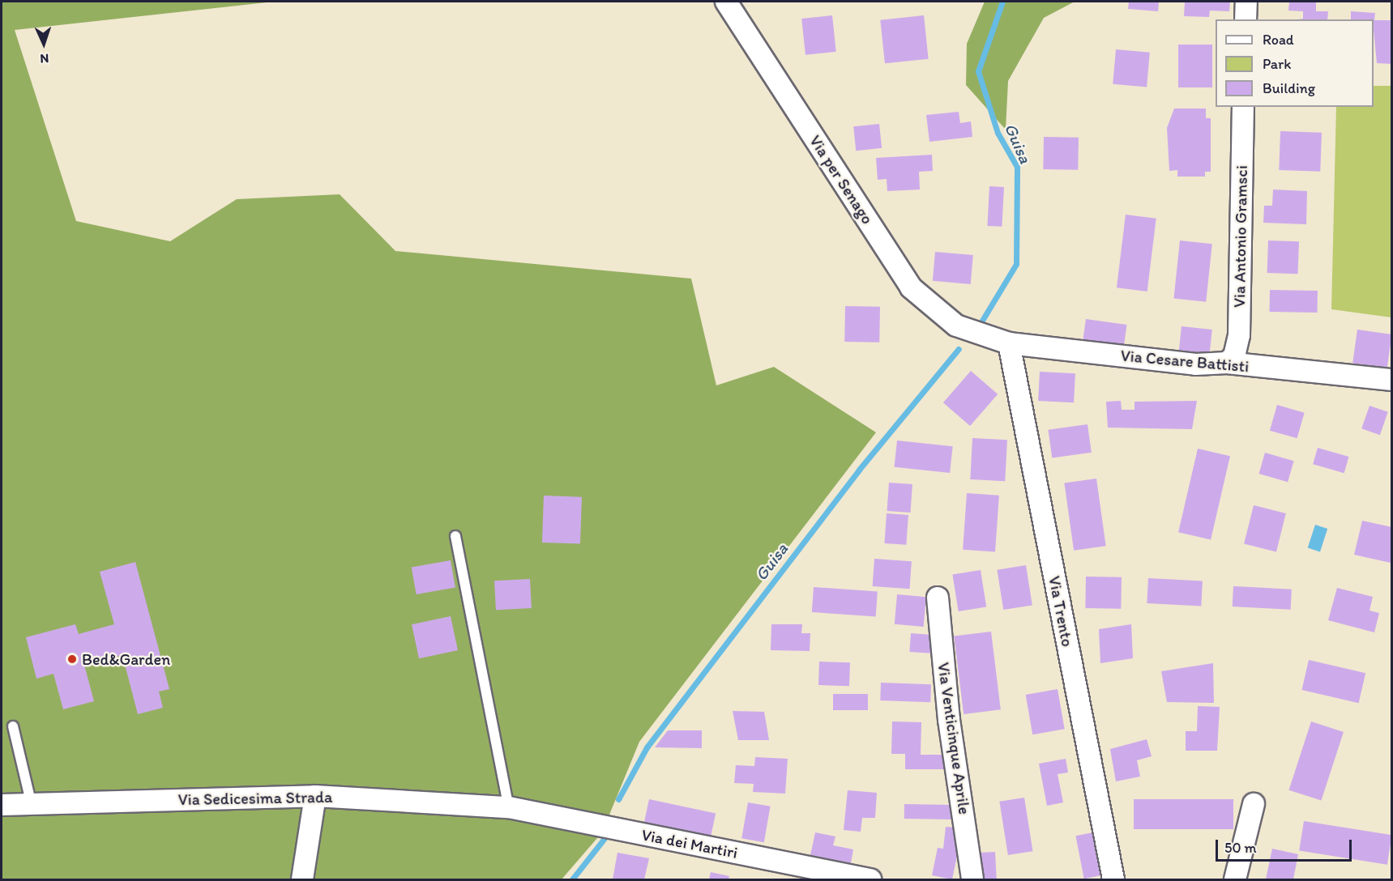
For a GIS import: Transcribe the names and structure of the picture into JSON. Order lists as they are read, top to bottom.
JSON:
{
  "streets": {
    "street": [
      "Via per Senago",
      "Via Antonio Gramsci",
      "Via Cesare Battisti",
      "Via Trento",
      "Via Venticinque Aprile",
      "Via Sedicesima Strada",
      "Via dei Martiri"
    ]
  },
  "crossings": [
    ["Via per Senago", "Via Cesare Battisti"],
    ["Via Antonio Gramsci", "Via Cesare Battisti"],
    ["Via Cesare Battisti", "Via Trento"],
    ["Via Sedicesima Strada", "Via dei Martiri"]
  ],
  "water": ["Guisa"],
  "places": ["Bed&Garden"],
  "legend": ["Road", "Park", "Building"],
  "scale_bar": "50 m",
  "north": "bottom"
}
